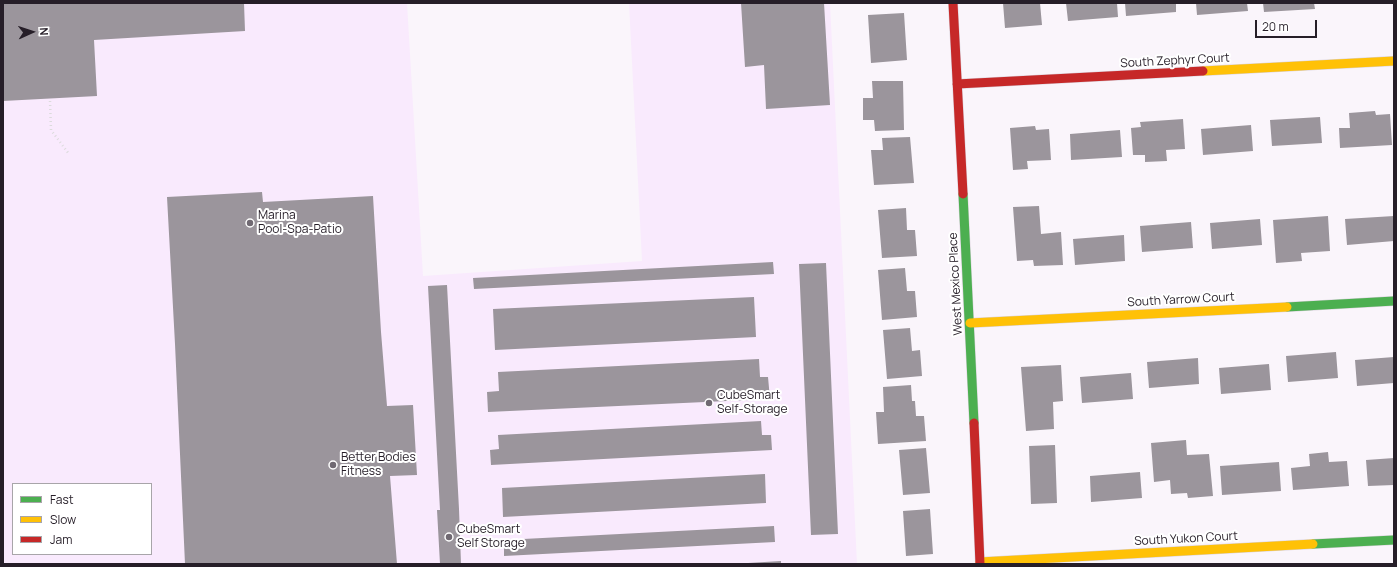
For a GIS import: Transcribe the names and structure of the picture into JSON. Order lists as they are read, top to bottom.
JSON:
{
  "streets": {
    "street": [
      "South Zephyr Court",
      "West Mexico Place",
      "South Yarrow Court",
      "South Yukon Court"
    ]
  },
  "crossings": [
    ["South Zephyr Court", "West Mexico Place"],
    ["West Mexico Place", "South Yarrow Court"],
    ["West Mexico Place", "South Yukon Court"]
  ],
  "places": [
    "Marina Pool-Spa-Patio",
    "CubeSmart Self-Storage",
    "Better Bodies Fitness",
    "CubeSmart Self Storage"
  ],
  "legend": ["Fast", "Slow", "Jam"],
  "scale_bar": "20 m",
  "north": "right"
}
